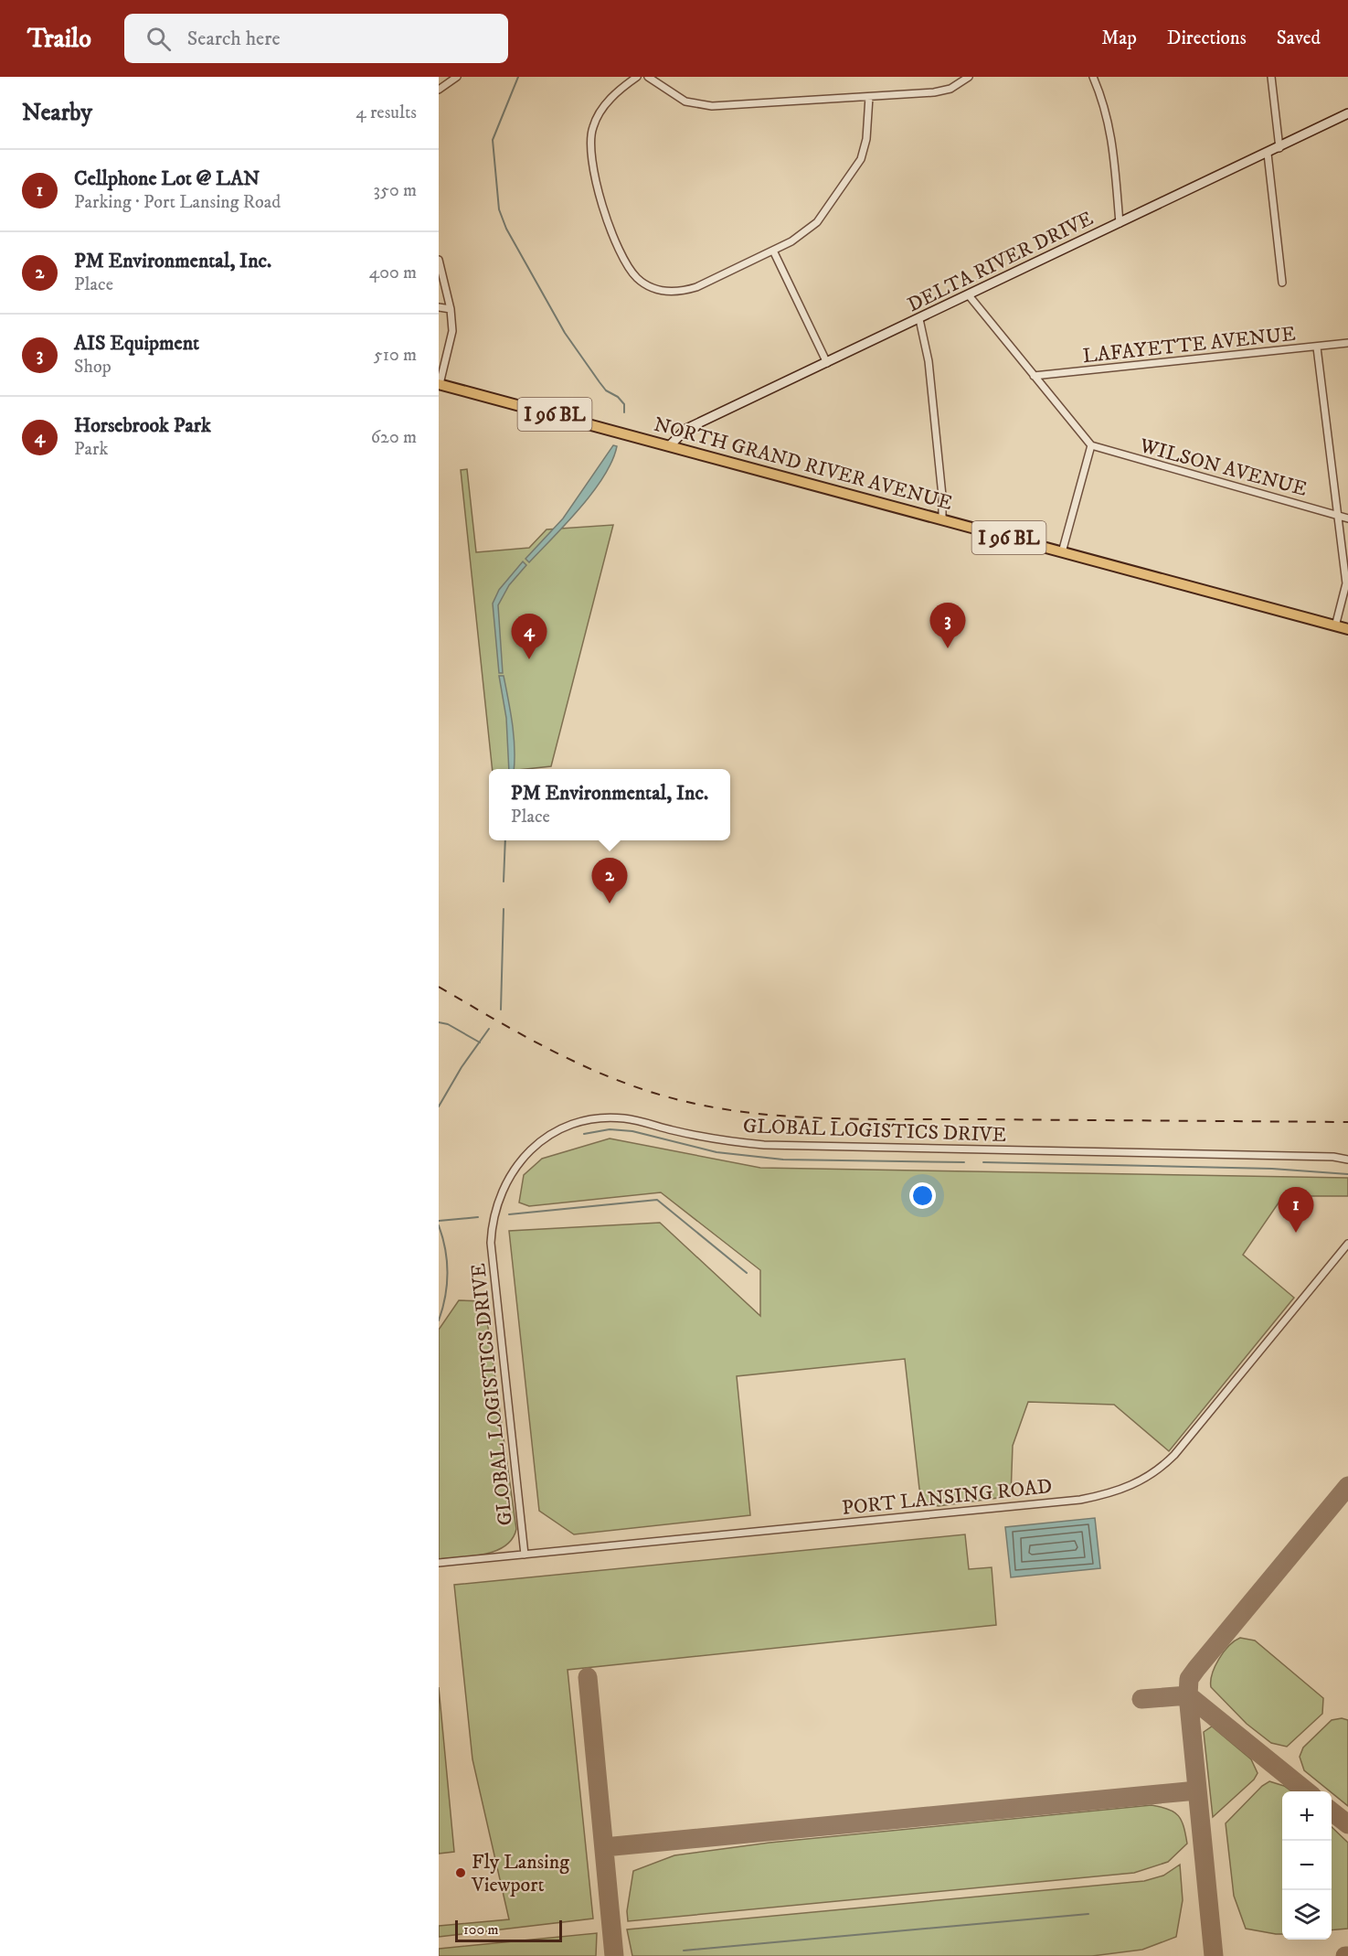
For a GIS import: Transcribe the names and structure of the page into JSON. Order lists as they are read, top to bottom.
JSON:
{
  "streets": {
    "main road": ["I 96 BL", "NORTH GRAND RIVER AVENUE"],
    "street": [
      "DELTA RIVER DRIVE",
      "LAFAYETTE AVENUE",
      "WILSON AVENUE",
      "GLOBAL LOGISTICS DRIVE",
      "PORT LANSING ROAD"
    ]
  },
  "crossings": [
    ["DELTA RIVER DRIVE", "NORTH GRAND RIVER AVENUE"],
    ["GLOBAL LOGISTICS DRIVE", "PORT LANSING ROAD"]
  ],
  "places": ["Fly Lansing Viewport"],
  "scale_bar": "100 m",
  "page": {
    "header": "Trailo",
    "search": "Search here",
    "nav": ["Map", "Directions", "Saved"],
    "heading": ["Nearby", "4 results"],
    "list": [
      {
        "mark": "1",
        "name": "Cellphone Lot @ LAN",
        "note": "Parking · Port Lansing Road",
        "value": "350 m"
      },
      {
        "mark": "2",
        "name": "PM Environmental, Inc.",
        "note": "Place",
        "value": "400 m"
      },
      {
        "mark": "3",
        "name": "AIS Equipment",
        "note": "Shop",
        "value": "510 m"
      },
      {
        "mark": "4",
        "name": "Horsebrook Park",
        "note": "Park",
        "value": "620 m"
      }
    ],
    "pins": [
      "3",
      "4",
      "2",
      "1"
    ],
    "popup": ["PM Environmental, Inc.", "Place"],
    "map_buttons": ["+", "−"],
    "scale": "100 m"
  }
}
